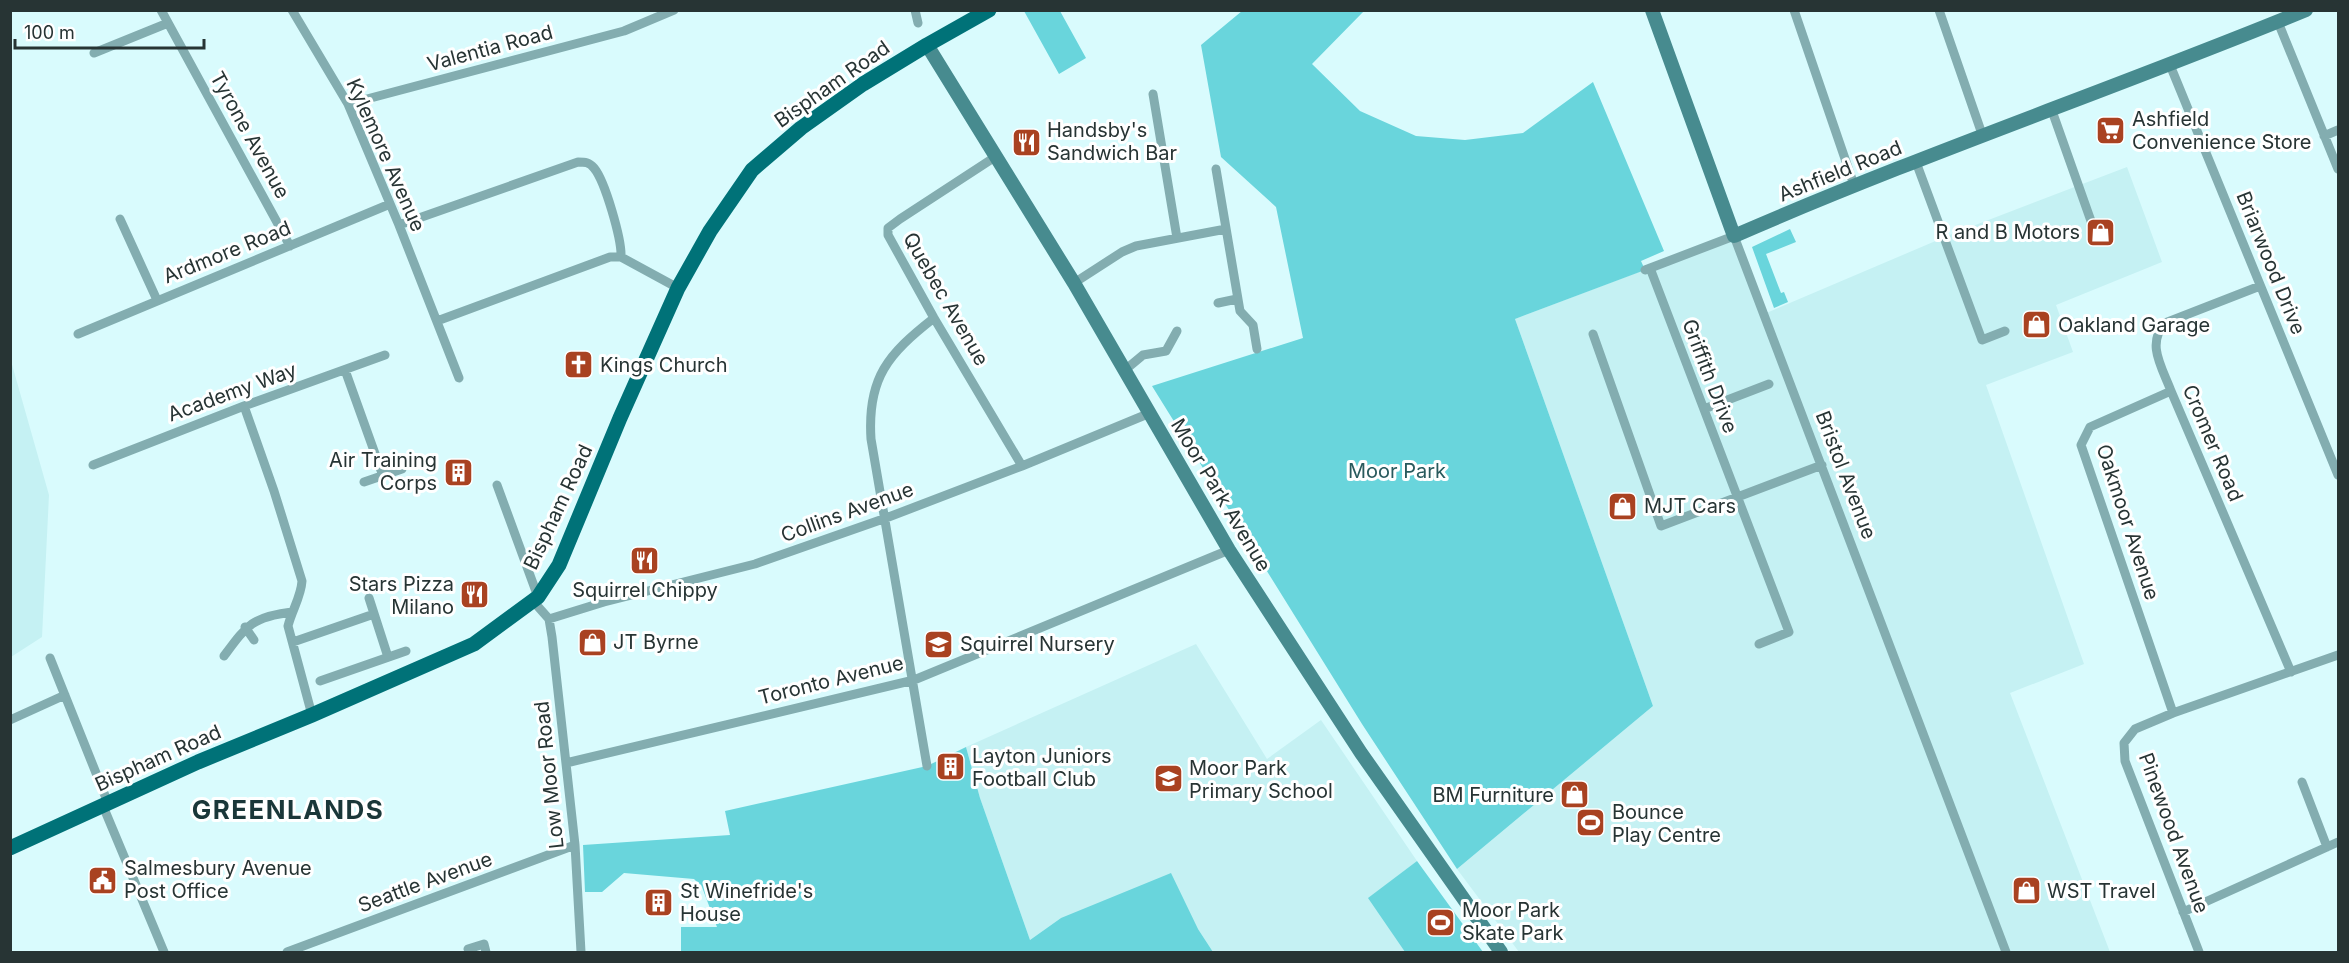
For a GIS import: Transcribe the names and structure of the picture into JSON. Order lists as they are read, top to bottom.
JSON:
{
  "streets": {
    "main road": ["Bispham Road"],
    "street": [
      "Valentia Road",
      "Tyrone Avenue",
      "Kylemore Avenue",
      "Ashfield Road",
      "Ardmore Road",
      "Briarwood Drive",
      "Quebec Avenue",
      "Griffith Drive",
      "Academy Way",
      "Cromer Road",
      "Bristol Avenue",
      "Moor Park Avenue",
      "Collins Avenue",
      "Oakmoor Avenue",
      "Toronto Avenue",
      "Low Moor Road",
      "Pinewood Avenue",
      "Seattle Avenue"
    ]
  },
  "crossings": [
    ["Valentia Road", "Kylemore Avenue"],
    ["Bispham Road", "Moor Park Avenue"],
    ["Tyrone Avenue", "Ardmore Road"],
    ["Kylemore Avenue", "Ardmore Road"],
    ["Ashfield Road", "Briarwood Drive"],
    ["Ashfield Road", "Griffith Drive"],
    ["Ashfield Road", "Bristol Avenue"],
    ["Briarwood Drive", "Cromer Road"],
    ["Quebec Avenue", "Moor Park Avenue"],
    ["Quebec Avenue", "Collins Avenue"],
    ["Cromer Road", "Oakmoor Avenue"],
    ["Cromer Road", "Pinewood Avenue"],
    ["Moor Park Avenue", "Collins Avenue"],
    ["Moor Park Avenue", "Toronto Avenue"],
    ["Collins Avenue", "Low Moor Road"],
    ["Oakmoor Avenue", "Pinewood Avenue"],
    ["Toronto Avenue", "Low Moor Road"],
    ["Low Moor Road", "Seattle Avenue"]
  ],
  "districts": ["GREENLANDS"],
  "parks": ["Moor Park"],
  "places": {
    "supermarket": ["Ashfield Convenience Store"],
    "restaurant": ["Handsby's Sandwich Bar", "Squirrel Chippy", "Stars Pizza Milano"],
    "shop": [
      "R and B Motors",
      "Oakland Garage",
      "MJT Cars",
      "JT Byrne",
      "BM Furniture",
      "WST Travel"
    ],
    "church": ["Kings Church"],
    "building": ["Air Training Corps", "Layton Juniors Football Club", "St Winefride's House"],
    "school or university": ["Squirrel Nursery", "Moor Park Primary School"],
    "sports": ["Bounce Play Centre", "Moor Park Skate Park"],
    "public building": ["Salmesbury Avenue Post Office"]
  },
  "scale_bar": "100 m"
}
